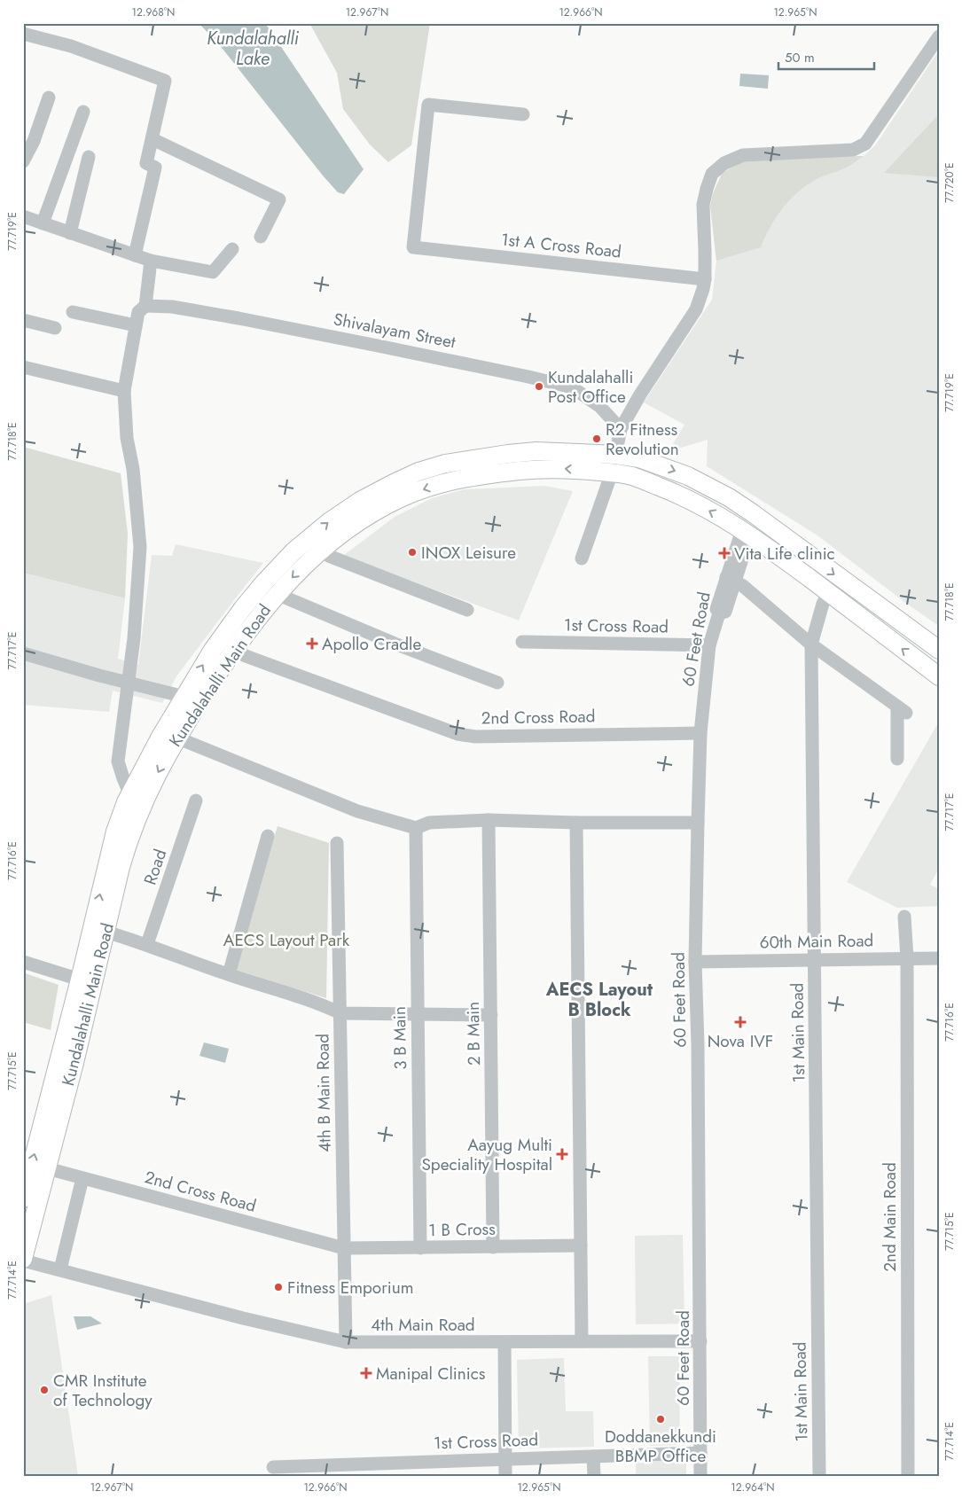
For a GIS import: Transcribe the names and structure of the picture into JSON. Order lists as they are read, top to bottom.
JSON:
{
  "streets": {
    "main road": ["Kundalahalli Main Road"],
    "street": [
      "1st A Cross Road",
      "Shivalayam Street",
      "1st Cross Road",
      "60 Feet Road",
      "2nd Cross Road",
      "Road",
      "60th Main Road",
      "1st Main Road",
      "2 B Main",
      "3 B Main",
      "4th B Main Road",
      "2nd Main Road",
      "1 B Cross",
      "4th Main Road"
    ]
  },
  "crossings": [
    ["1st Cross Road", "60 Feet Road"],
    ["60 Feet Road", "Kundalahalli Main Road"],
    ["60 Feet Road", "2nd Cross Road"],
    ["60 Feet Road", "60th Main Road"],
    ["60 Feet Road", "4th Main Road"],
    ["Kundalahalli Main Road", "2nd Cross Road"],
    ["Kundalahalli Main Road", "1st Main Road"],
    ["Kundalahalli Main Road", "4th Main Road"],
    ["2nd Cross Road", "4th B Main Road"],
    ["2nd Cross Road", "1 B Cross"],
    ["60th Main Road", "1st Main Road"],
    ["60th Main Road", "2nd Main Road"],
    ["2 B Main", "1 B Cross"],
    ["3 B Main", "1 B Cross"],
    ["4th B Main Road", "1 B Cross"],
    ["4th B Main Road", "4th Main Road"]
  ],
  "districts": ["AECS Layout B Block"],
  "water": ["Kundalahalli Lake"],
  "parks": ["AECS Layout Park"],
  "places": {
    "other": [
      "Kundalahalli Post Office",
      "R2 Fitness Revolution",
      "INOX Leisure",
      "Fitness Emporium",
      "CMR Institute of Technology",
      "Doddanekkundi BBMP Office"
    ],
    "health": [
      "Vita Life clinic",
      "Apollo Cradle",
      "Nova IVF",
      "Aayug Multi Speciality Hospital",
      "Manipal Clinics"
    ]
  },
  "scale_bar": "50 m",
  "coordinates": [
    "12.968°N",
    "12.967°N",
    "12.966°N",
    "12.965°N",
    "77.720°E",
    "77.719°E",
    "77.718°E",
    "77.717°E",
    "77.716°E",
    "77.715°E",
    "77.714°E",
    "12.964°N"
  ]
}
